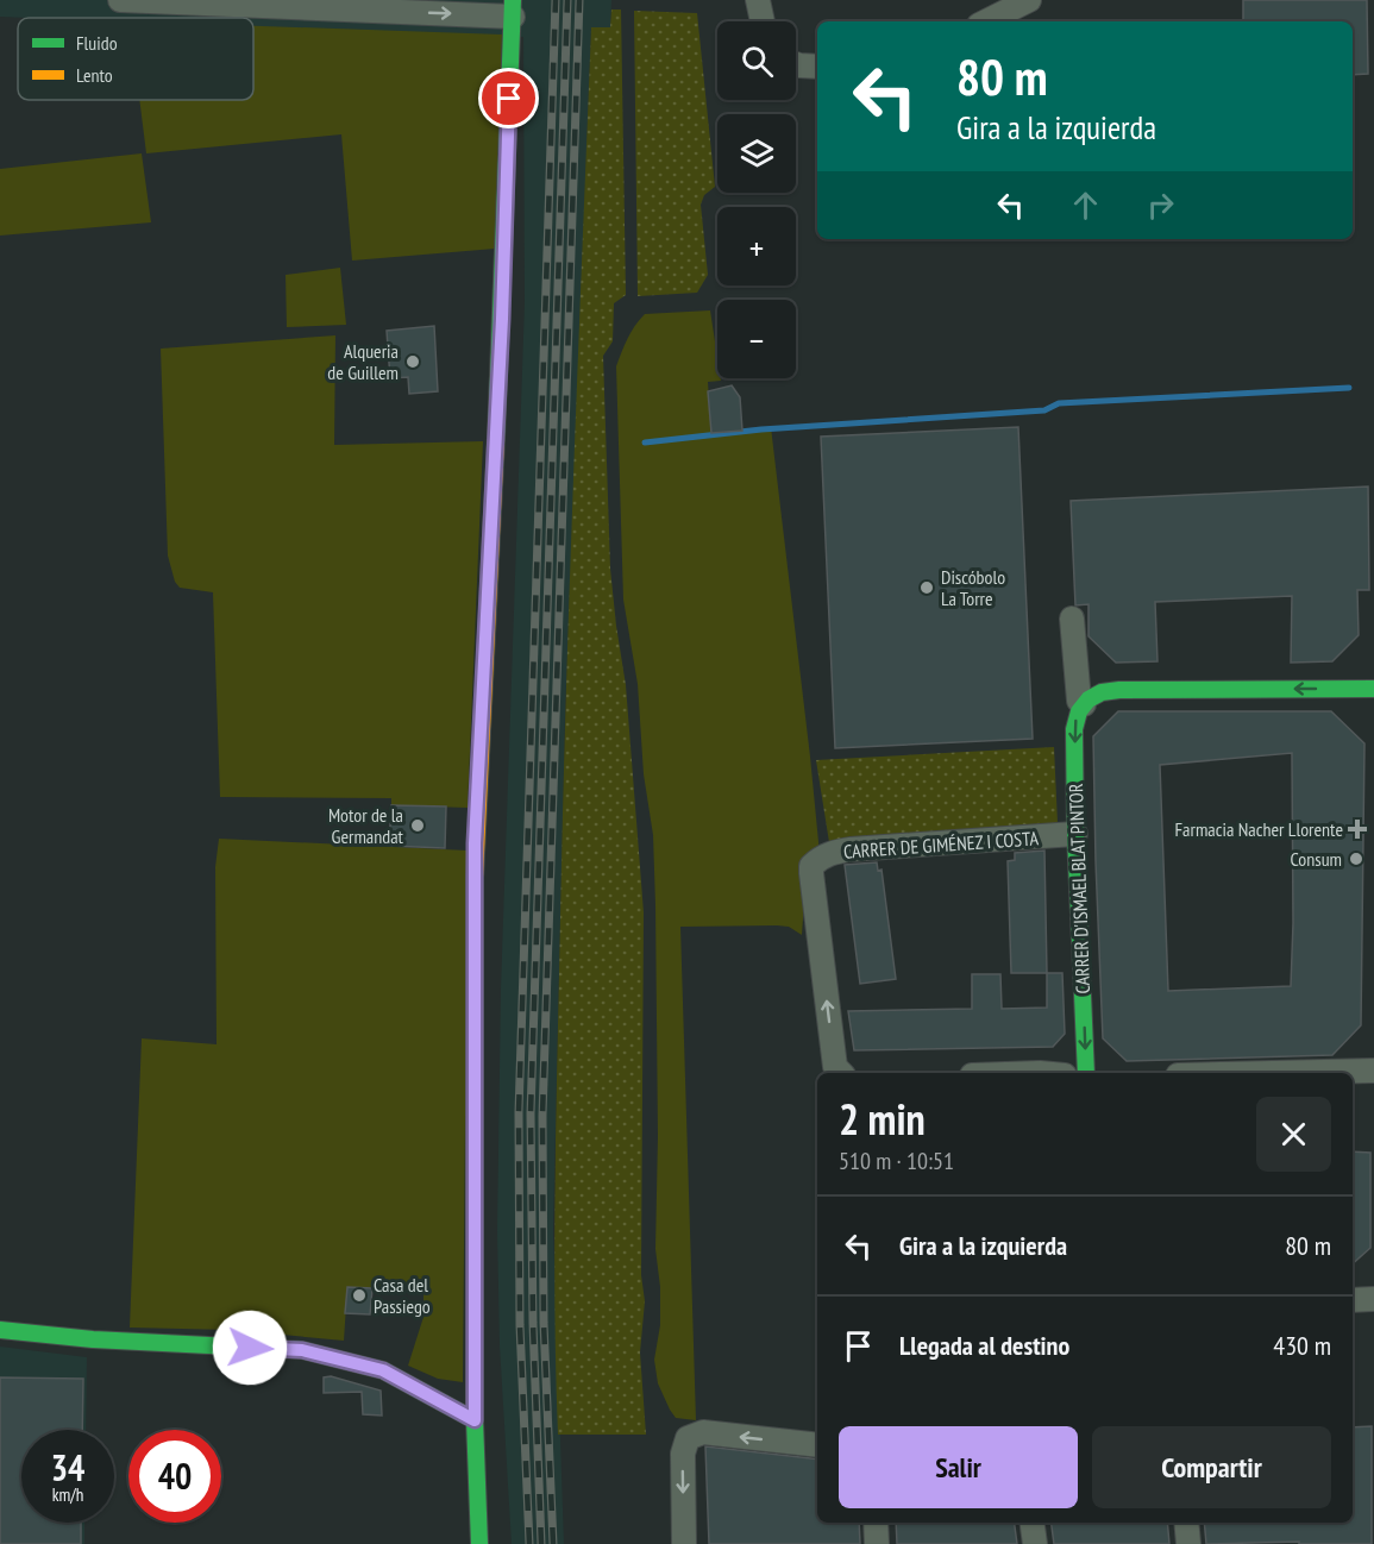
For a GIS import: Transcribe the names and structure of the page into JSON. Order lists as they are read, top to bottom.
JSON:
{
  "streets": {
    "street": ["CARRER DE GIMÉNEZ I COSTA", "CARRER D'ISMAEL BLAT PINTOR"]
  },
  "crossings": [
    ["CARRER DE GIMÉNEZ I COSTA", "CARRER D'ISMAEL BLAT PINTOR"]
  ],
  "one_way": ["CARRER D'ISMAEL BLAT PINTOR"],
  "places": {
    "other": [
      "Alqueria de Guillem",
      "Discóbolo La Torre",
      "Motor de la Germandat",
      "Consum",
      "Casa del Passiego"
    ],
    "health": ["Farmacia Nacher Llorente"]
  },
  "legend": ["Fluido", "Lento"],
  "page": {
    "map_buttons": ["+", "−"],
    "turn": ["80 m", "Gira a la izquierda"],
    "heading": ["2 min", "510 m · 10:51"],
    "list": [
      {
        "name": "Gira a la izquierda",
        "value": "80 m"
      },
      {
        "name": "Llegada al destino",
        "value": "430 m"
      }
    ],
    "buttons": ["Salir", "Compartir"],
    "speed": "34 km/h",
    "limit": "40"
  }
}
